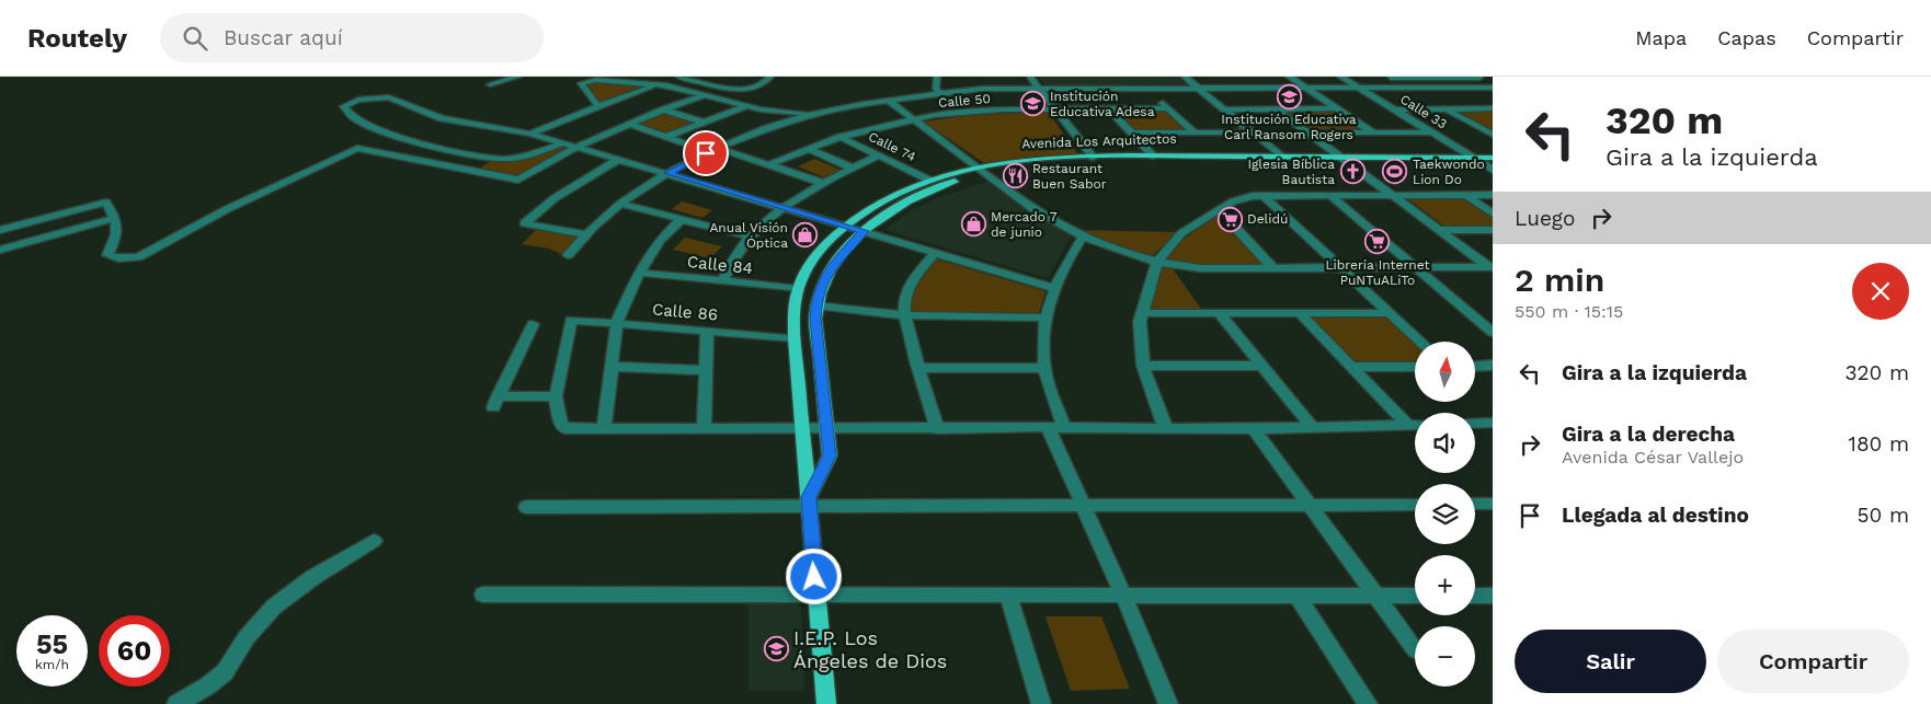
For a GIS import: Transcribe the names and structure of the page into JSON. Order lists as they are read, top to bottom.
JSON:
{
  "streets": {
    "main road": ["Avenida Los Arquitectos"],
    "street": [
      "Calle 50",
      "Calle 33",
      "Calle 74",
      "Calle 84",
      "Calle 86"
    ]
  },
  "crossings": [
    ["Calle 50", "Calle 74"],
    ["Calle 33", "Avenida Los Arquitectos"],
    ["Avenida Los Arquitectos", "Calle 74"],
    ["Avenida Los Arquitectos", "Calle 84"],
    ["Avenida Los Arquitectos", "Calle 86"]
  ],
  "places": {
    "school or university": ["Institución Educativa Carl Ransom Rogers", "Institución Educativa Adesa", "I.E.P. Los Ángeles de Dios"],
    "church": ["Iglesia Bíblica Bautista"],
    "sports": ["Taekwondo Lion Do"],
    "restaurant": ["Restaurant Buen Sabor"],
    "supermarket": ["Delidú", "Librería Internet PuNTuALiTo"],
    "shop": ["Mercado 7 de junio", "Anual Visión Óptica"]
  },
  "north": "top",
  "page": {
    "header": "Routely",
    "search": "Buscar aquí",
    "nav": ["Mapa", "Capas", "Compartir"],
    "turn": ["320 m", "Gira a la izquierda"],
    "then": "Luego",
    "heading": ["2 min", "550 m · 15:15"],
    "list": [
      {
        "name": "Gira a la izquierda",
        "value": "320 m"
      },
      {
        "name": "Gira a la derecha",
        "note": "Avenida César Vallejo",
        "value": "180 m"
      },
      {
        "name": "Llegada al destino",
        "value": "50 m"
      }
    ],
    "map_buttons": ["+", "−"],
    "speed": "55 km/h",
    "limit": "60",
    "buttons": ["Salir", "Compartir"]
  }
}
